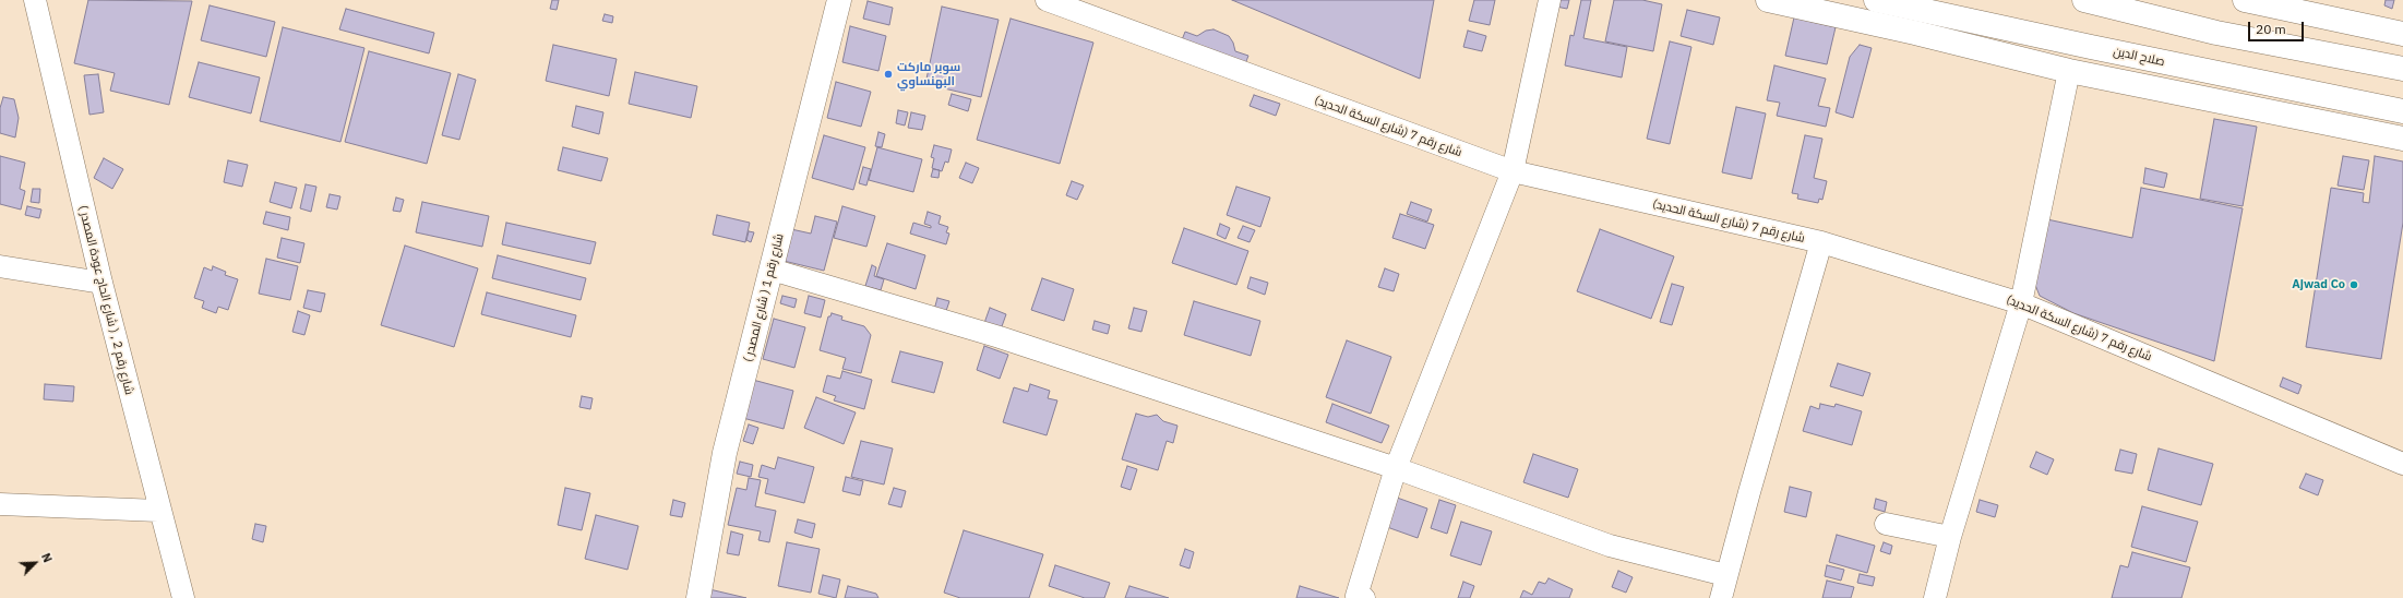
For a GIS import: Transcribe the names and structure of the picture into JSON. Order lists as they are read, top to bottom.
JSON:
{
  "streets": {
    "main road": ["صلاح الدين", "شارع رقم 1 ( شارع المصدر )"],
    "street": ["شارع رقم 7 (شارع السكة الحديد)", "شارع رقم 2 , ( شارع الحاج عودة المصدر )"]
  },
  "places": ["سوبر ماركت البهنساوي", "Ajwad Co"],
  "scale_bar": "20 m",
  "north": "top right"
}
